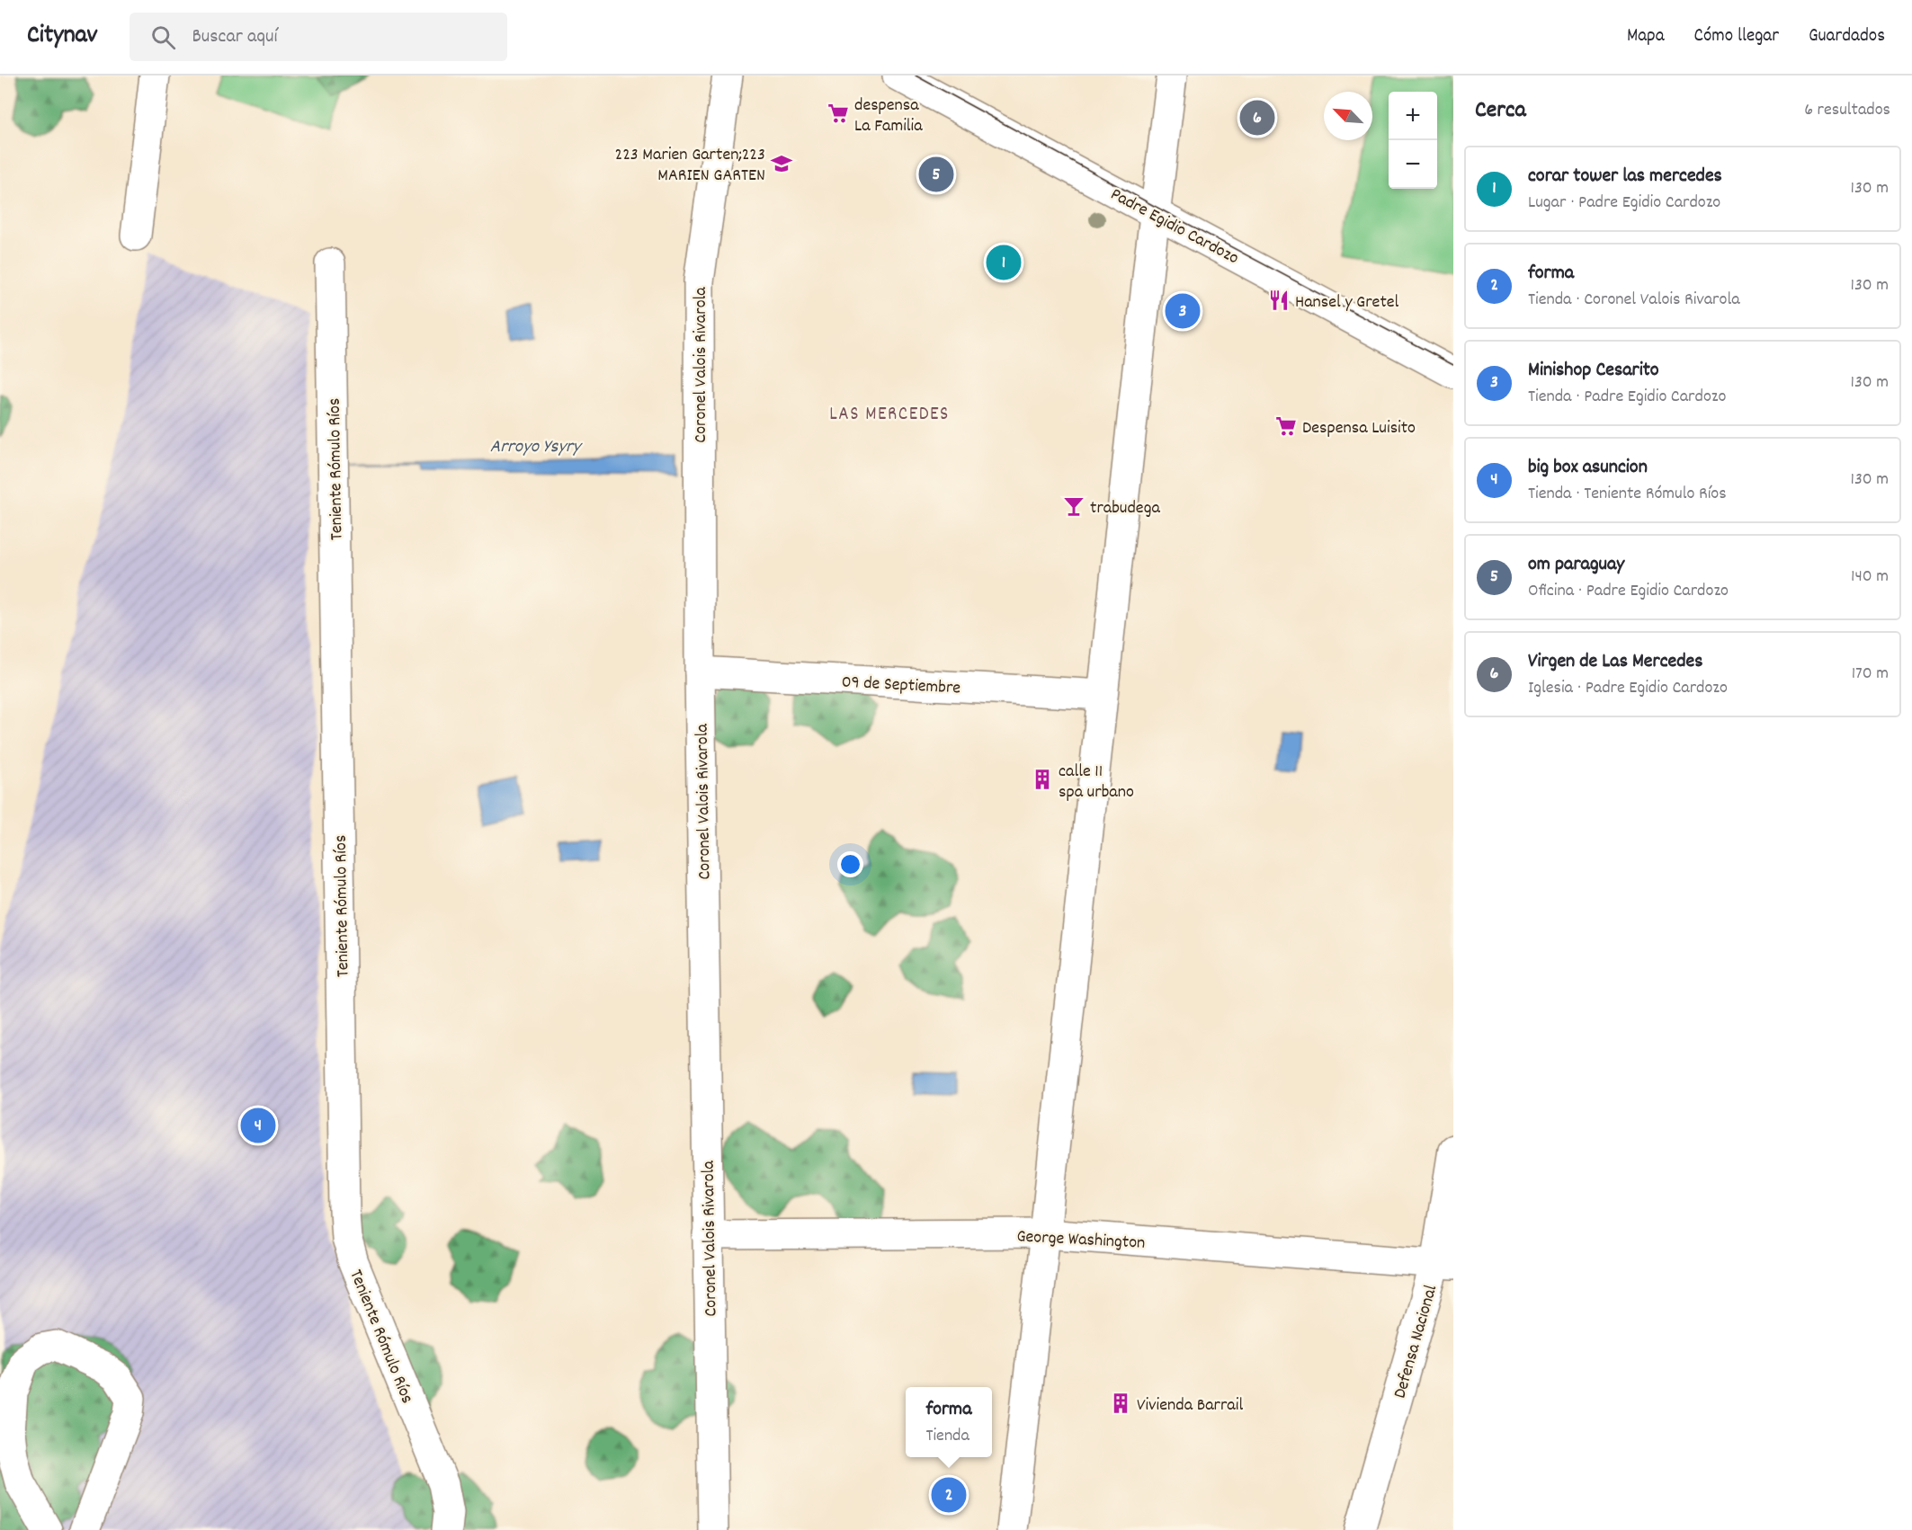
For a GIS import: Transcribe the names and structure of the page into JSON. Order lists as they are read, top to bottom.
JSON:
{
  "streets": {
    "street": [
      "Padre Egidio Cardozo",
      "Coronel Valois Rivarola",
      "Teniente Rómulo Ríos",
      "09 de Septiembre",
      "George Washington",
      "Defensa Nacional"
    ]
  },
  "crossings": [
    ["Coronel Valois Rivarola", "09 de Septiembre"],
    ["Coronel Valois Rivarola", "George Washington"],
    ["George Washington", "Defensa Nacional"]
  ],
  "districts": ["LAS MERCEDES"],
  "water": ["Arroyo Ysyry"],
  "places": {
    "supermarket": ["despensa La Familia", "Despensa Luisito"],
    "school or university": ["223 Marien Garten;223 MARIEN GARTEN"],
    "restaurant": ["Hansel y Gretel"],
    "bar": ["trabudega"],
    "building": ["calle 11 spa urbano", "Vivienda Barrail"]
  },
  "north": "top left",
  "page": {
    "header": "Citynav",
    "search": "Buscar aquí",
    "nav": ["Mapa", "Cómo llegar", "Guardados"],
    "heading": ["Cerca", "6 resultados"],
    "map_buttons": ["+", "−"],
    "pins": [
      "6",
      "5",
      "1",
      "3",
      "4",
      "2"
    ],
    "list": [
      {
        "mark": "1",
        "name": "corar tower las mercedes",
        "note": "Lugar · Padre Egidio Cardozo",
        "value": "130 m"
      },
      {
        "mark": "2",
        "name": "forma",
        "note": "Tienda · Coronel Valois Rivarola",
        "value": "130 m"
      },
      {
        "mark": "3",
        "name": "Minishop Cesarito",
        "note": "Tienda · Padre Egidio Cardozo",
        "value": "130 m"
      },
      {
        "mark": "4",
        "name": "big box asuncion",
        "note": "Tienda · Teniente Rómulo Ríos",
        "value": "130 m"
      },
      {
        "mark": "5",
        "name": "om paraguay",
        "note": "Oficina · Padre Egidio Cardozo",
        "value": "140 m"
      },
      {
        "mark": "6",
        "name": "Virgen de Las Mercedes",
        "note": "Iglesia · Padre Egidio Cardozo",
        "value": "170 m"
      }
    ],
    "popup": ["forma", "Tienda"]
  }
}
